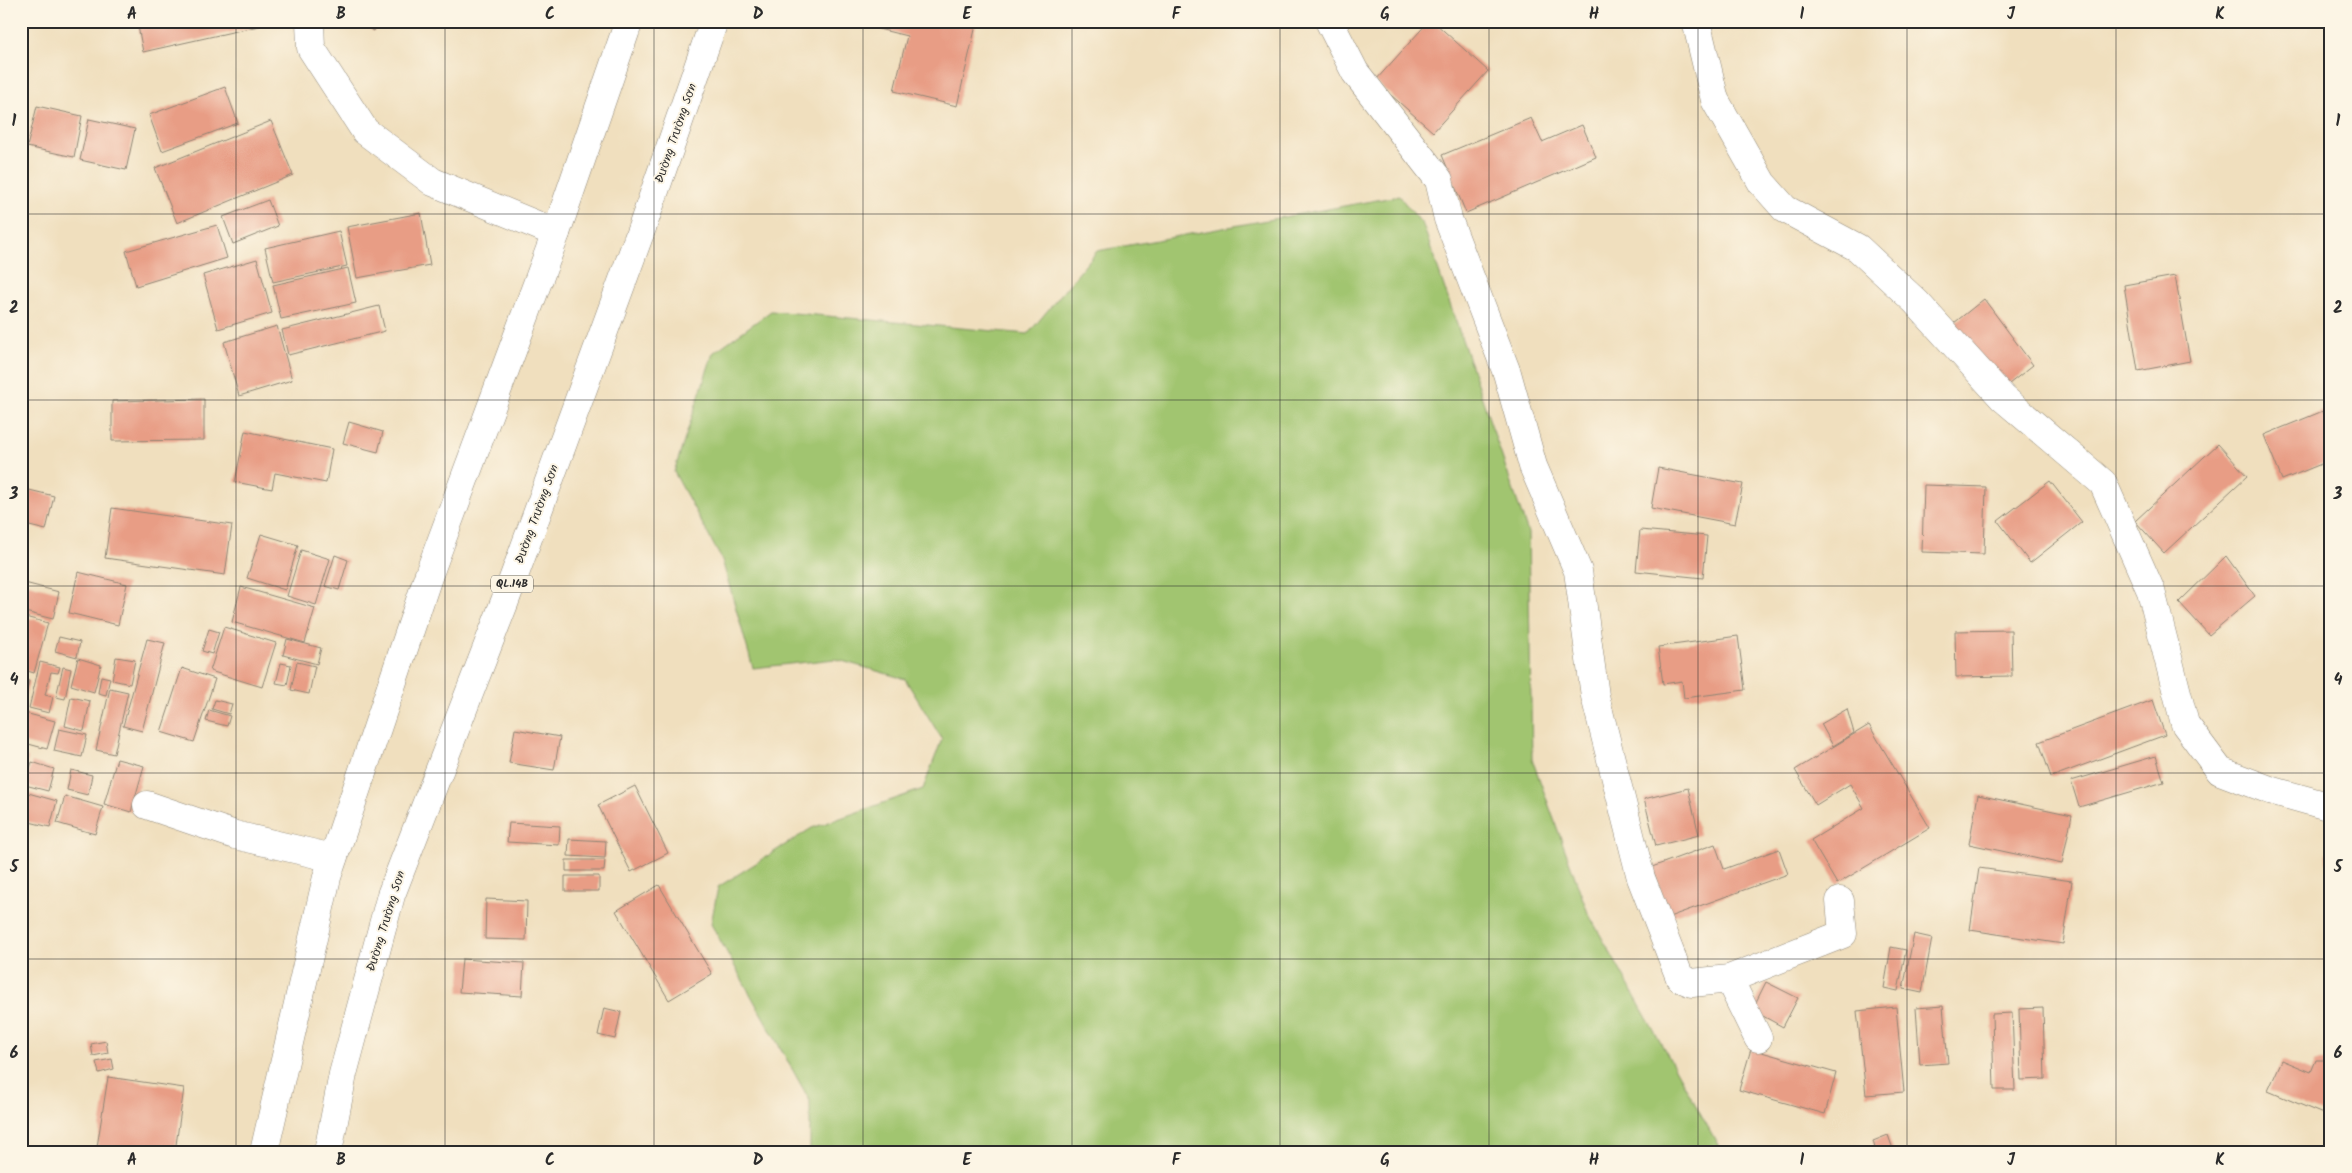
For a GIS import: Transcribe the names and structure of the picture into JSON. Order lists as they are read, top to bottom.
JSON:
{
  "streets": {
    "main road": ["Đường Trường Sơn", "QL.14B"]
  },
  "grid": {
    "columns": [
      "A",
      "B",
      "C",
      "D",
      "E",
      "F",
      "G",
      "H",
      "I",
      "J",
      "K"
    ],
    "rows": [
      "1",
      "2",
      "3",
      "4",
      "5",
      "6"
    ]
  }
}
